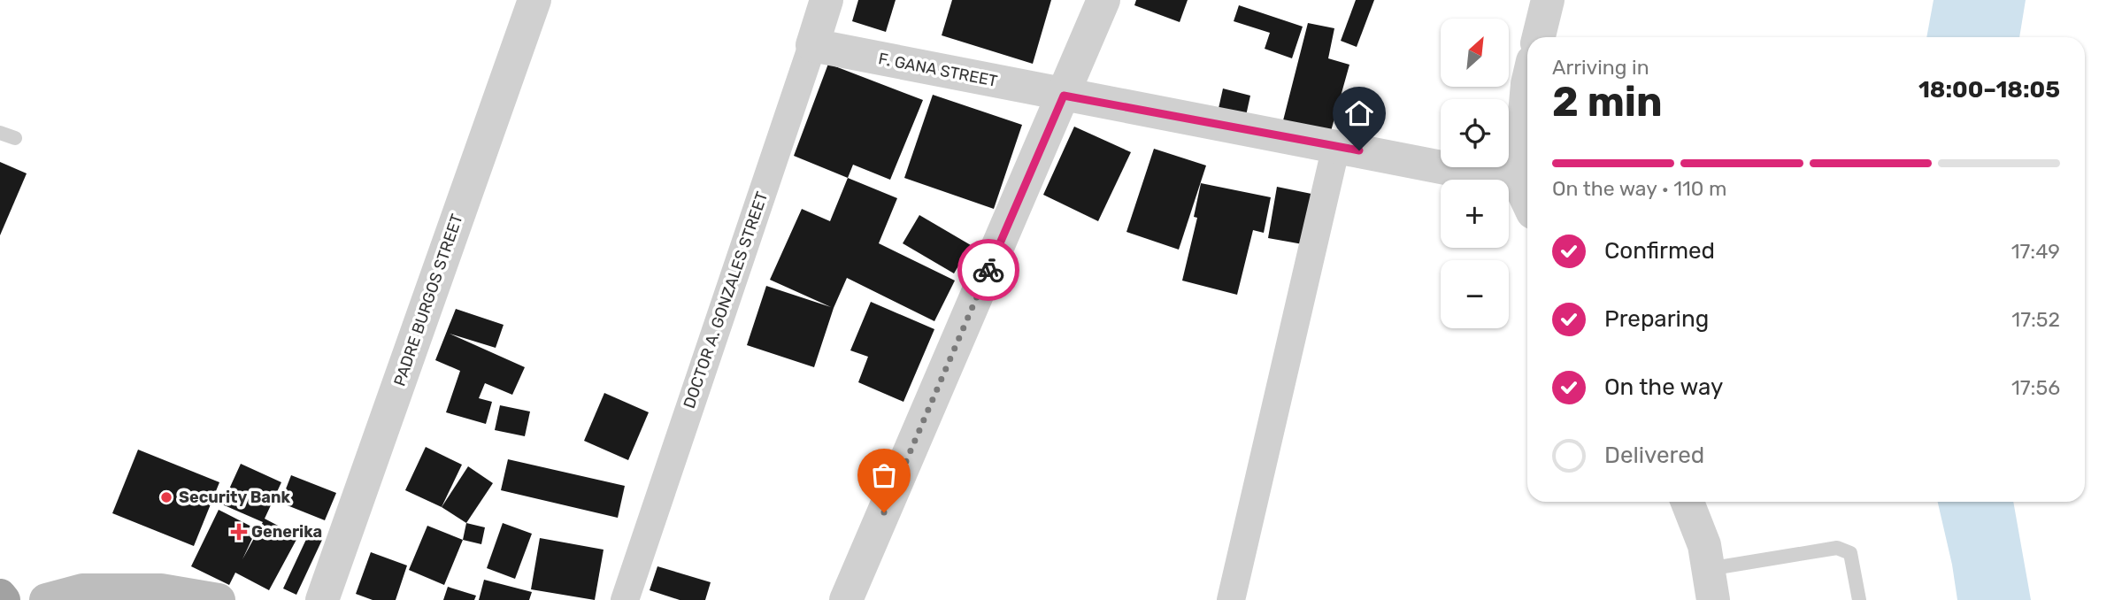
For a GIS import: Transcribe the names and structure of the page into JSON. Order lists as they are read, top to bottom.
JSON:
{
  "streets": {
    "street": ["F. GANA STREET", "PADRE BURGOS STREET", "DOCTOR A. GONZALES STREET"]
  },
  "crossings": [
    ["F. GANA STREET", "DOCTOR A. GONZALES STREET"]
  ],
  "places": {
    "other": ["Security Bank"],
    "health": ["Generika"]
  },
  "north": "top right",
  "page": {
    "map_buttons": ["+", "−"],
    "heading": ["2 min", "Arriving in", "18:00–18:05"],
    "bar": "On the way · 110 m",
    "list": [
      ["Confirmed", "17:49"],
      ["Preparing", "17:52"],
      ["On the way", "17:56"],
      "Delivered"
    ]
  }
}
